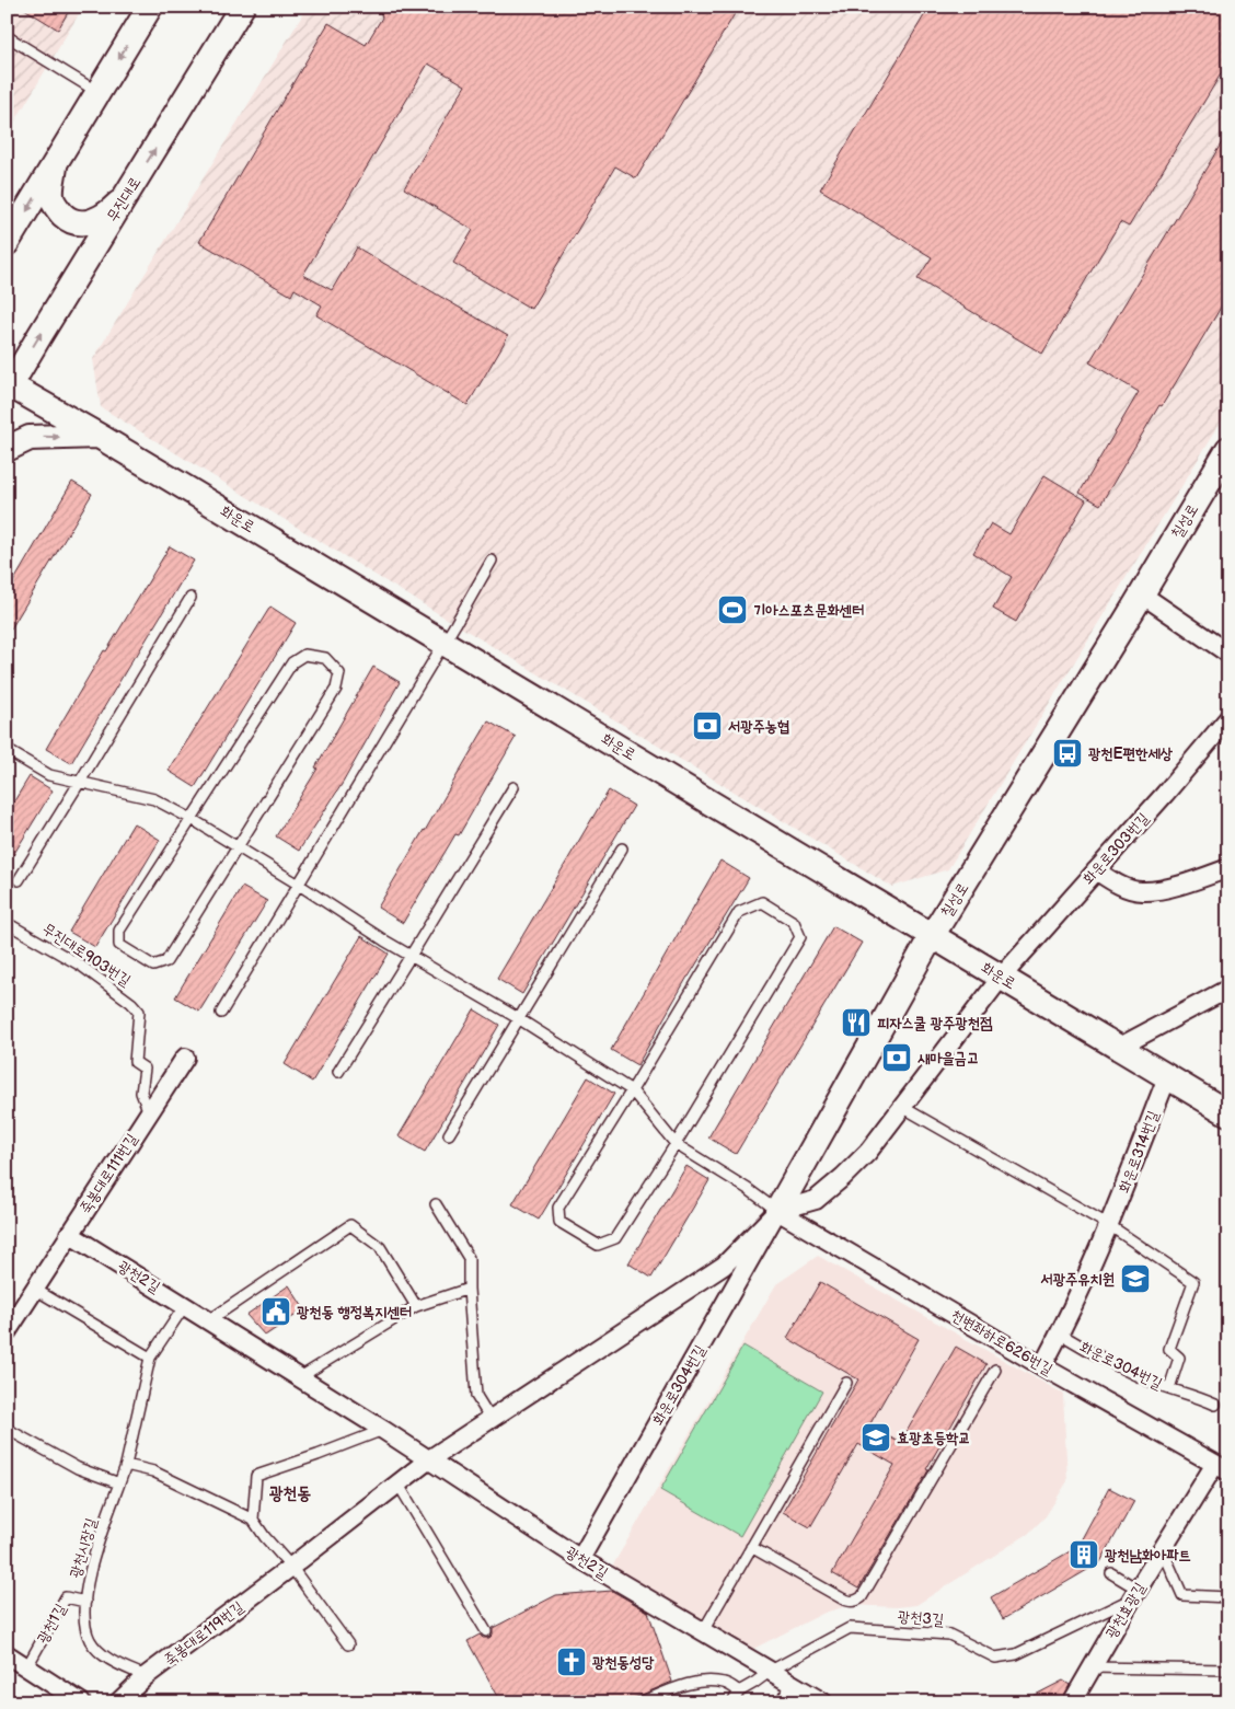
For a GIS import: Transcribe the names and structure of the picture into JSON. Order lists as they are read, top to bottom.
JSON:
{
  "streets": {
    "street": [
      "무진대로",
      "화운로",
      "칠성로",
      "화운로303번길",
      "화운로314번길",
      "죽봉대로111번길",
      "광천2길",
      "천변좌하로626번길",
      "화운로304번길",
      "광천효광길",
      "죽봉대로119번길"
    ],
    "lane": [
      "무진대로903번길",
      "광천시장길",
      "광천3길",
      "광천1길"
    ]
  },
  "crossings": [
    ["무진대로", "화운로"],
    ["화운로", "칠성로"],
    ["화운로", "화운로303번길"],
    ["화운로", "화운로314번길"],
    ["칠성로", "천변좌하로626번길"],
    ["칠성로", "화운로304번길"],
    ["무진대로903번길", "죽봉대로111번길"],
    ["화운로314번길", "천변좌하로626번길"],
    ["화운로314번길", "화운로304번길"],
    ["죽봉대로111번길", "광천2길"],
    ["광천2길", "화운로304번길"],
    ["광천2길", "광천시장길"],
    ["광천2길", "광천3길"],
    ["광천2길", "죽봉대로119번길"],
    ["천변좌하로626번길", "화운로304번길"],
    ["천변좌하로626번길", "광천효광길"],
    ["광천시장길", "광천1길"],
    ["광천시장길", "죽봉대로119번길"],
    ["광천효광길", "광천3길"]
  ],
  "districts": ["광천동"],
  "places": {
    "sports": ["기아스포츠문화센터"],
    "bank": ["서광주농협", "새마을금고"],
    "bus stop": ["광천E편한세상"],
    "restaurant": ["피자스쿨 광주광천점"],
    "school or university": ["서광주유치원", "효광초등학교"],
    "public building": ["광천동 행정복지센터"],
    "building": ["광천남화아파트"],
    "church": ["광천동성당"]
  }
}
